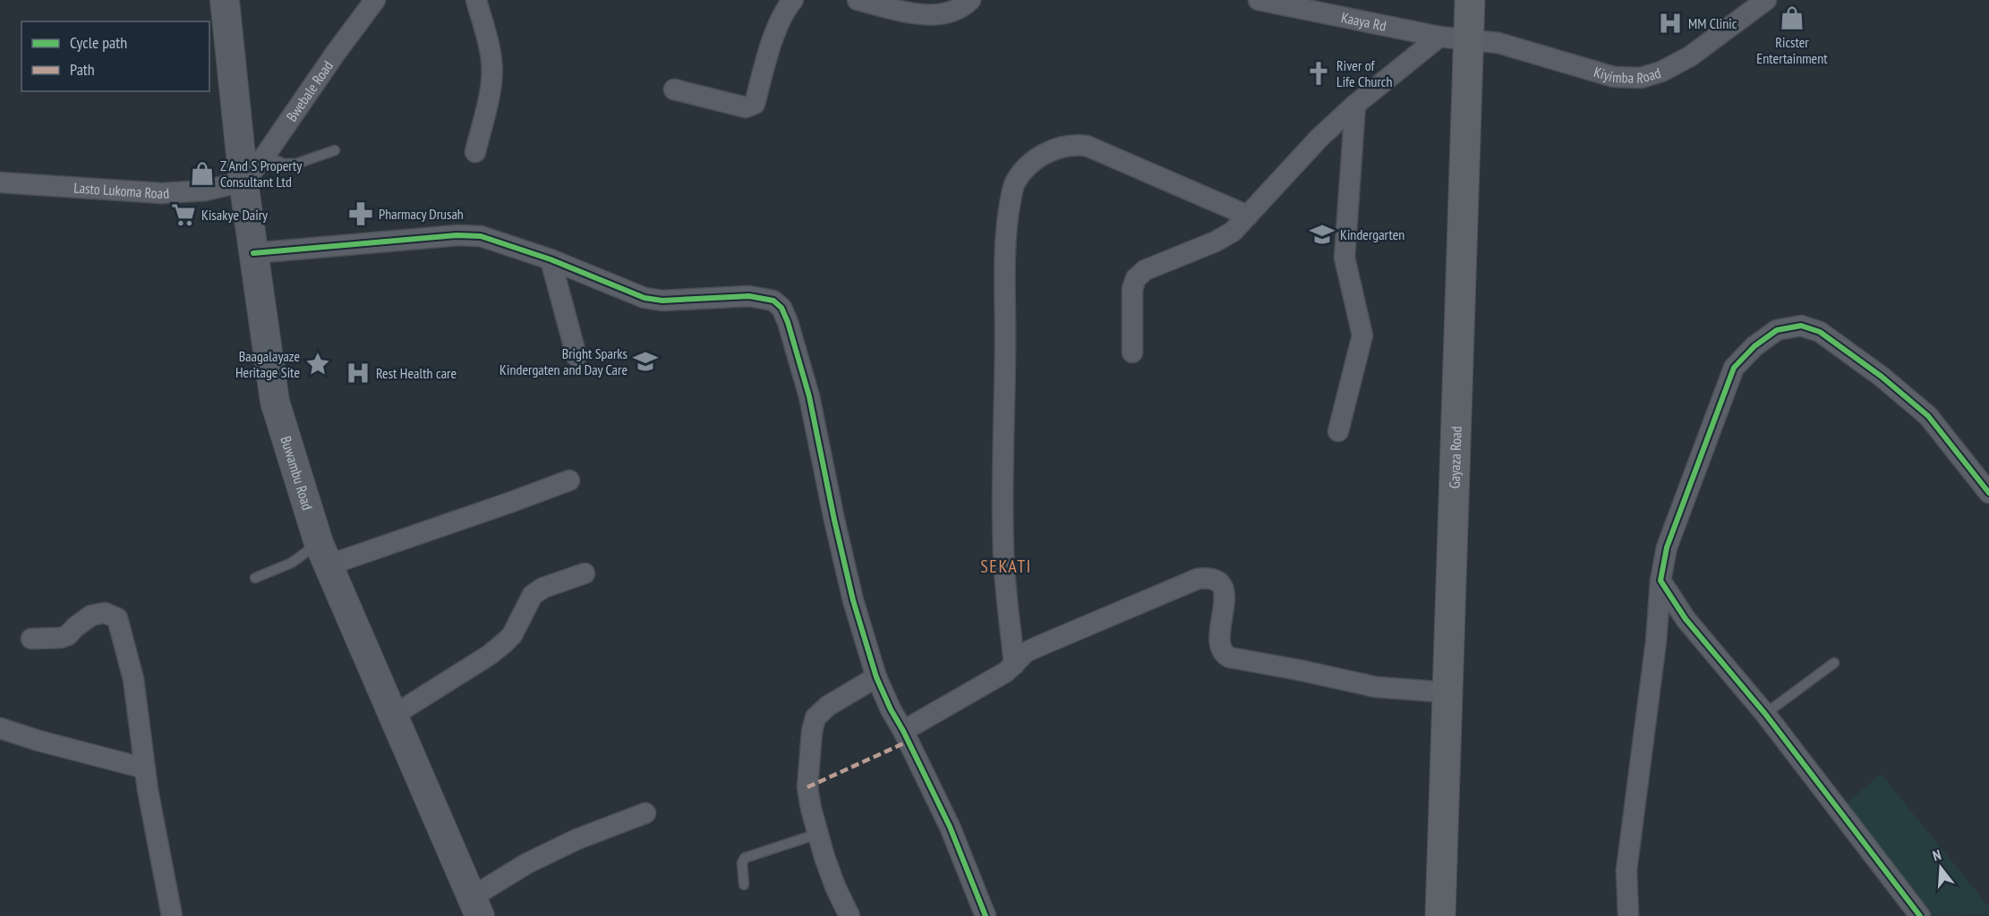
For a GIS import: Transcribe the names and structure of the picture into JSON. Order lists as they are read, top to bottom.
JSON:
{
  "streets": {
    "main road": ["Gayaza Road"],
    "street": [
      "Kaaya Rd",
      "Kiyimba Road",
      "Bwebale Road",
      "Lasto Lukoma Road",
      "Buwambu Road"
    ]
  },
  "crossings": [
    ["Kaaya Rd", "Kiyimba Road"],
    ["Kaaya Rd", "Gayaza Road"],
    ["Kiyimba Road", "Gayaza Road"],
    ["Bwebale Road", "Lasto Lukoma Road"],
    ["Bwebale Road", "Buwambu Road"],
    ["Lasto Lukoma Road", "Buwambu Road"]
  ],
  "districts": ["SEKATI"],
  "places": {
    "shop": ["Ricster Entertainment", "Z And S Property Consultant Ltd"],
    "hospital": ["MM Clinic", "Rest Health care"],
    "church": ["River of Life Church"],
    "pharmacy": ["Pharmacy Drusah"],
    "supermarket": ["Kisakye Dairy"],
    "school or university": ["Kindergarten", "Bright Sparks Kindergaten and Day Care"],
    "place": ["Baagalayaze Heritage Site"]
  },
  "legend": ["Cycle path", "Path"],
  "north": "top"
}
